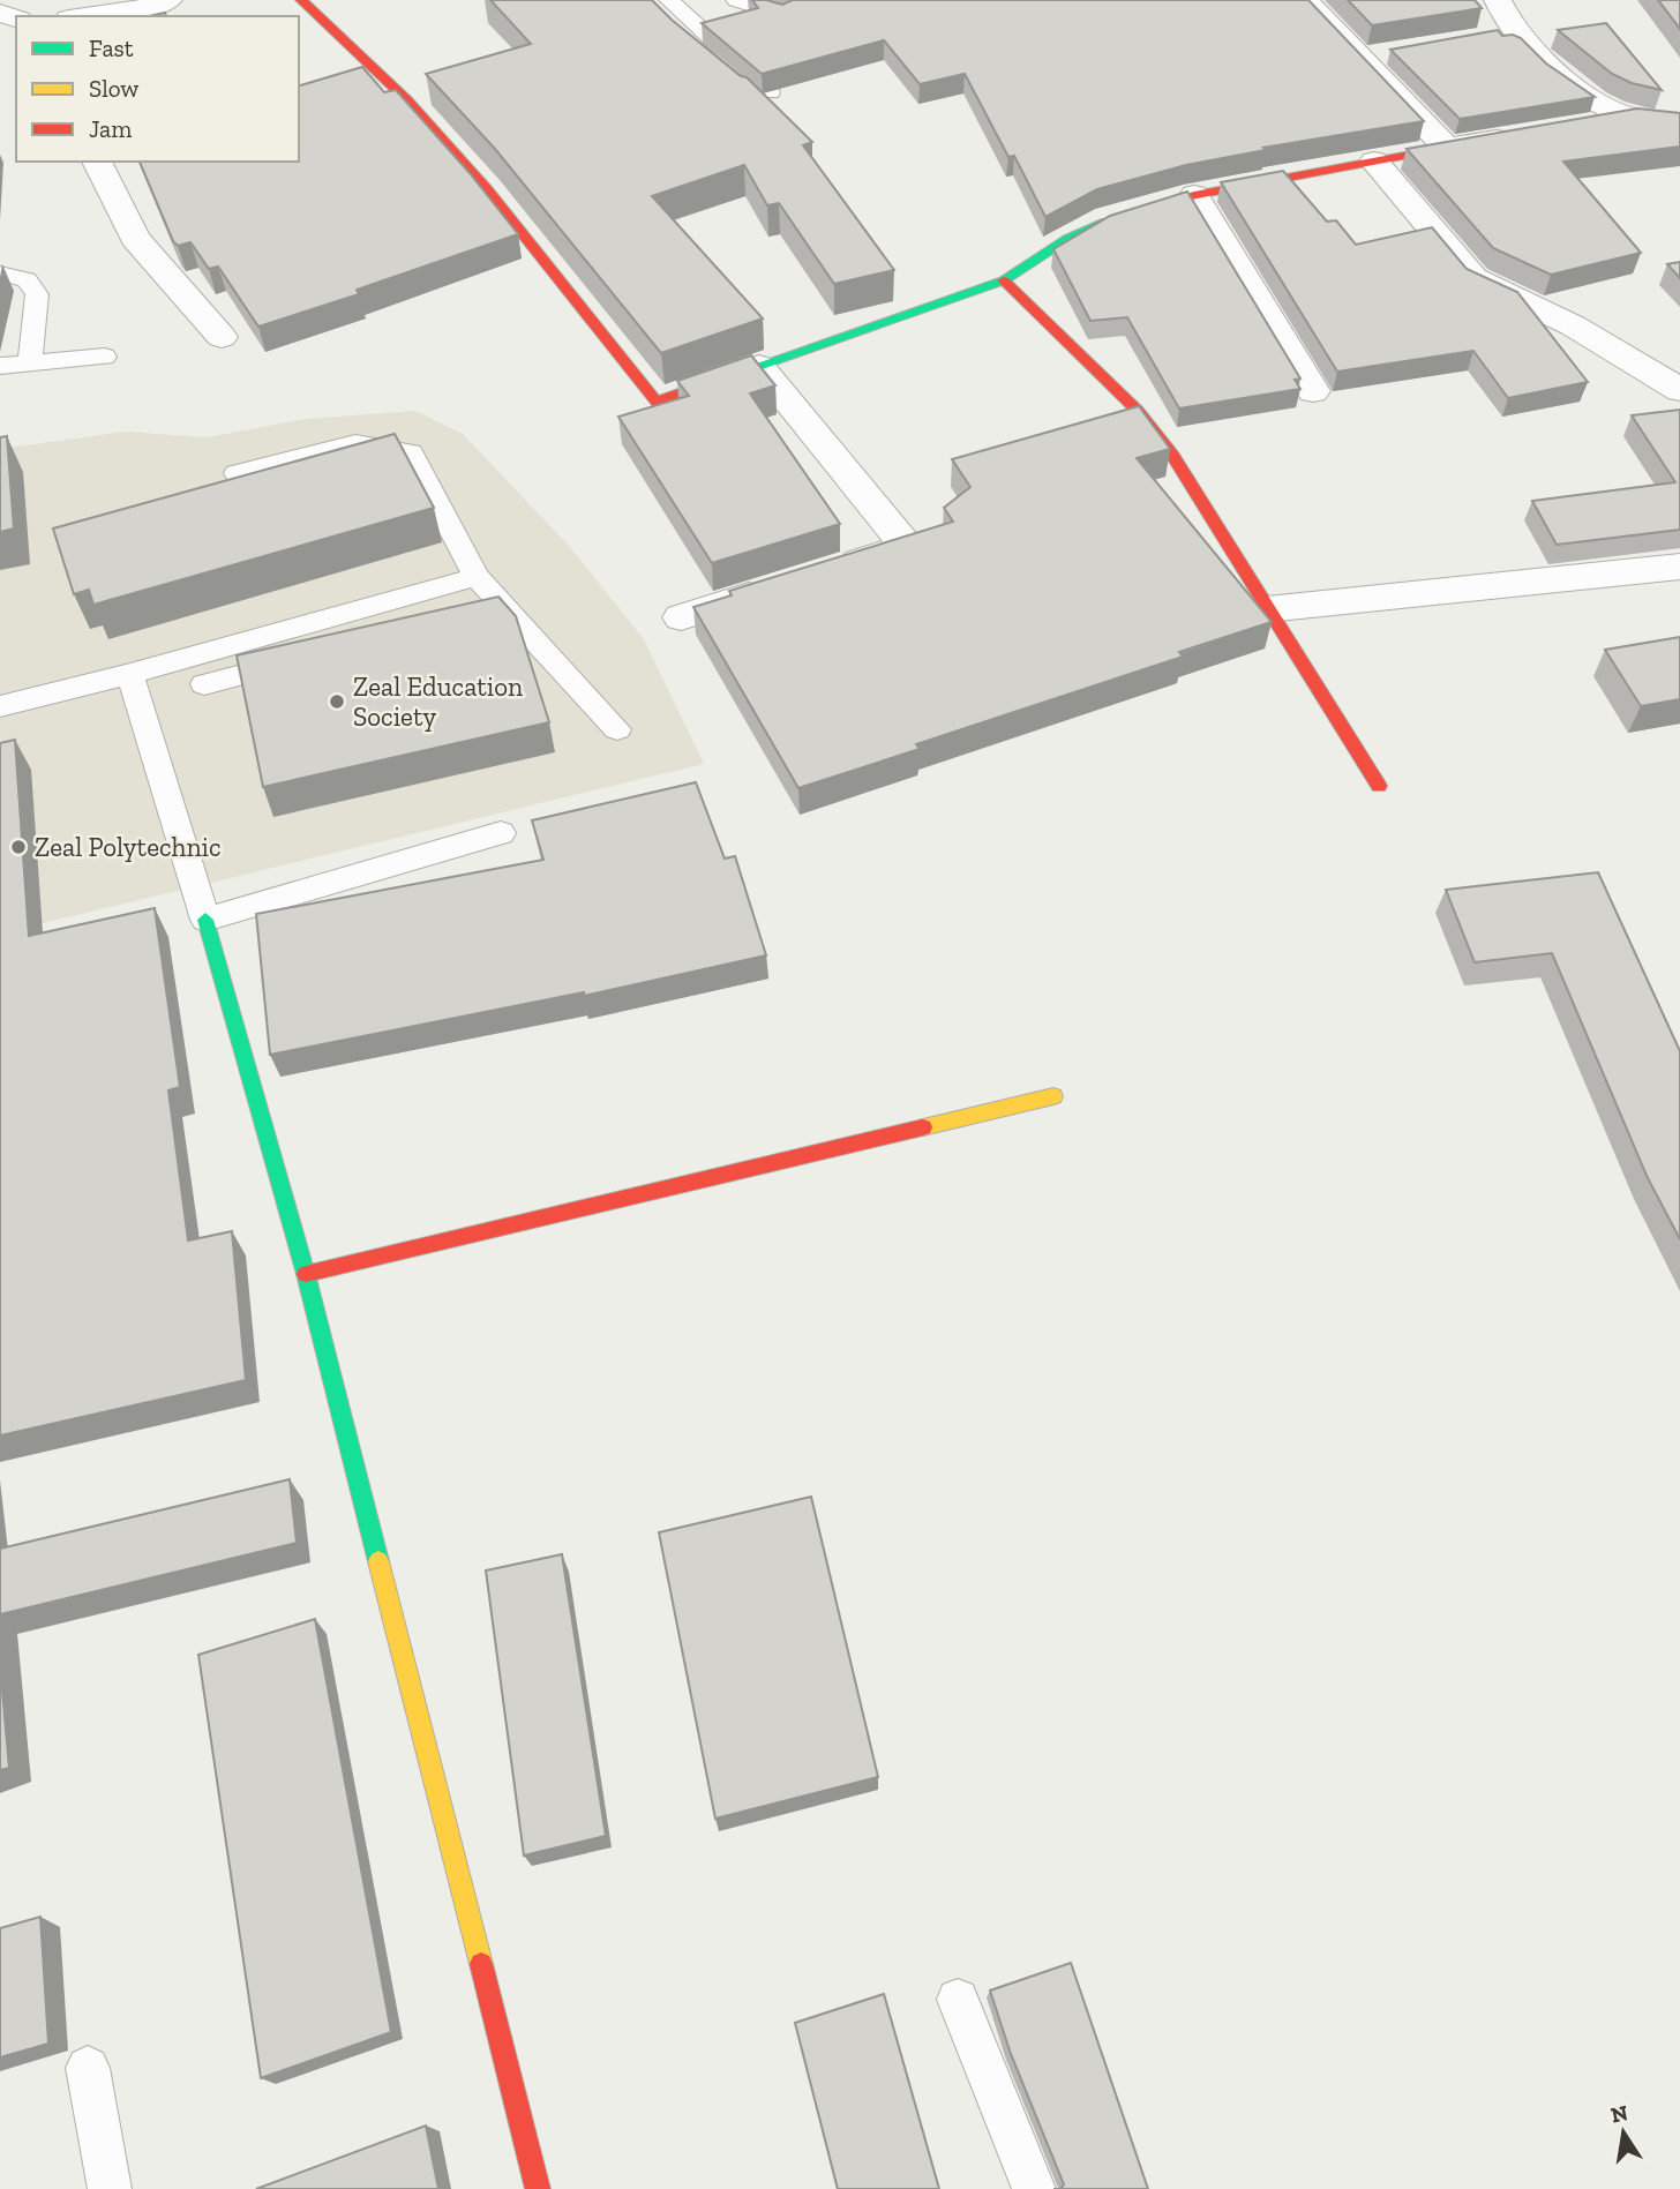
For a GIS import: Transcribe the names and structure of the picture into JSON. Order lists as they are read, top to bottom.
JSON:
{
  "places": ["Zeal Education Society", "Zeal Polytechnic"],
  "legend": ["Fast", "Slow", "Jam"],
  "north": "top"
}
